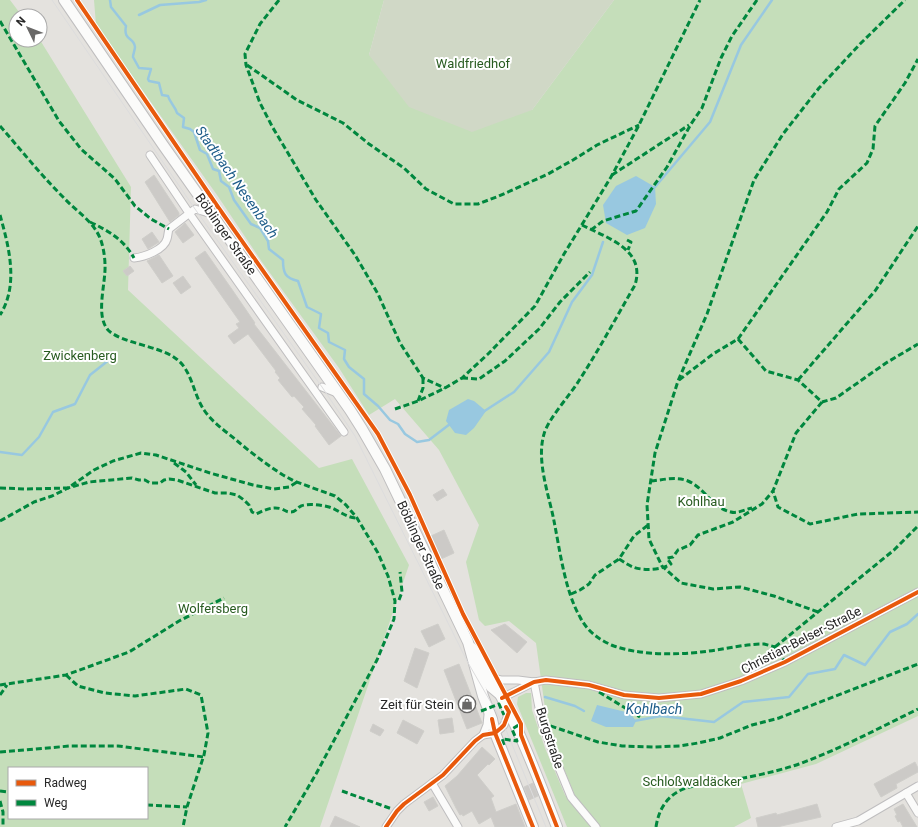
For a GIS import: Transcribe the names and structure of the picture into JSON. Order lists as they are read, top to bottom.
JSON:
{
  "streets": {
    "main road": ["Böblinger Straße"],
    "street": ["Christian-Belser-Straße", "Burgstraße"]
  },
  "crossings": [
    ["Böblinger Straße", "Christian-Belser-Straße"],
    ["Christian-Belser-Straße", "Burgstraße"]
  ],
  "water": ["Stadtbach Nesenbach", "Kohlbach"],
  "parks": [
    "Waldfriedhof",
    "Zwickenberg",
    "Kohlhau",
    "Wolfersberg",
    "Schloßwaldäcker"
  ],
  "places": {
    "shop": ["Zeit für Stein"]
  },
  "legend": ["Radweg", "Weg"],
  "north": "top left"
}
